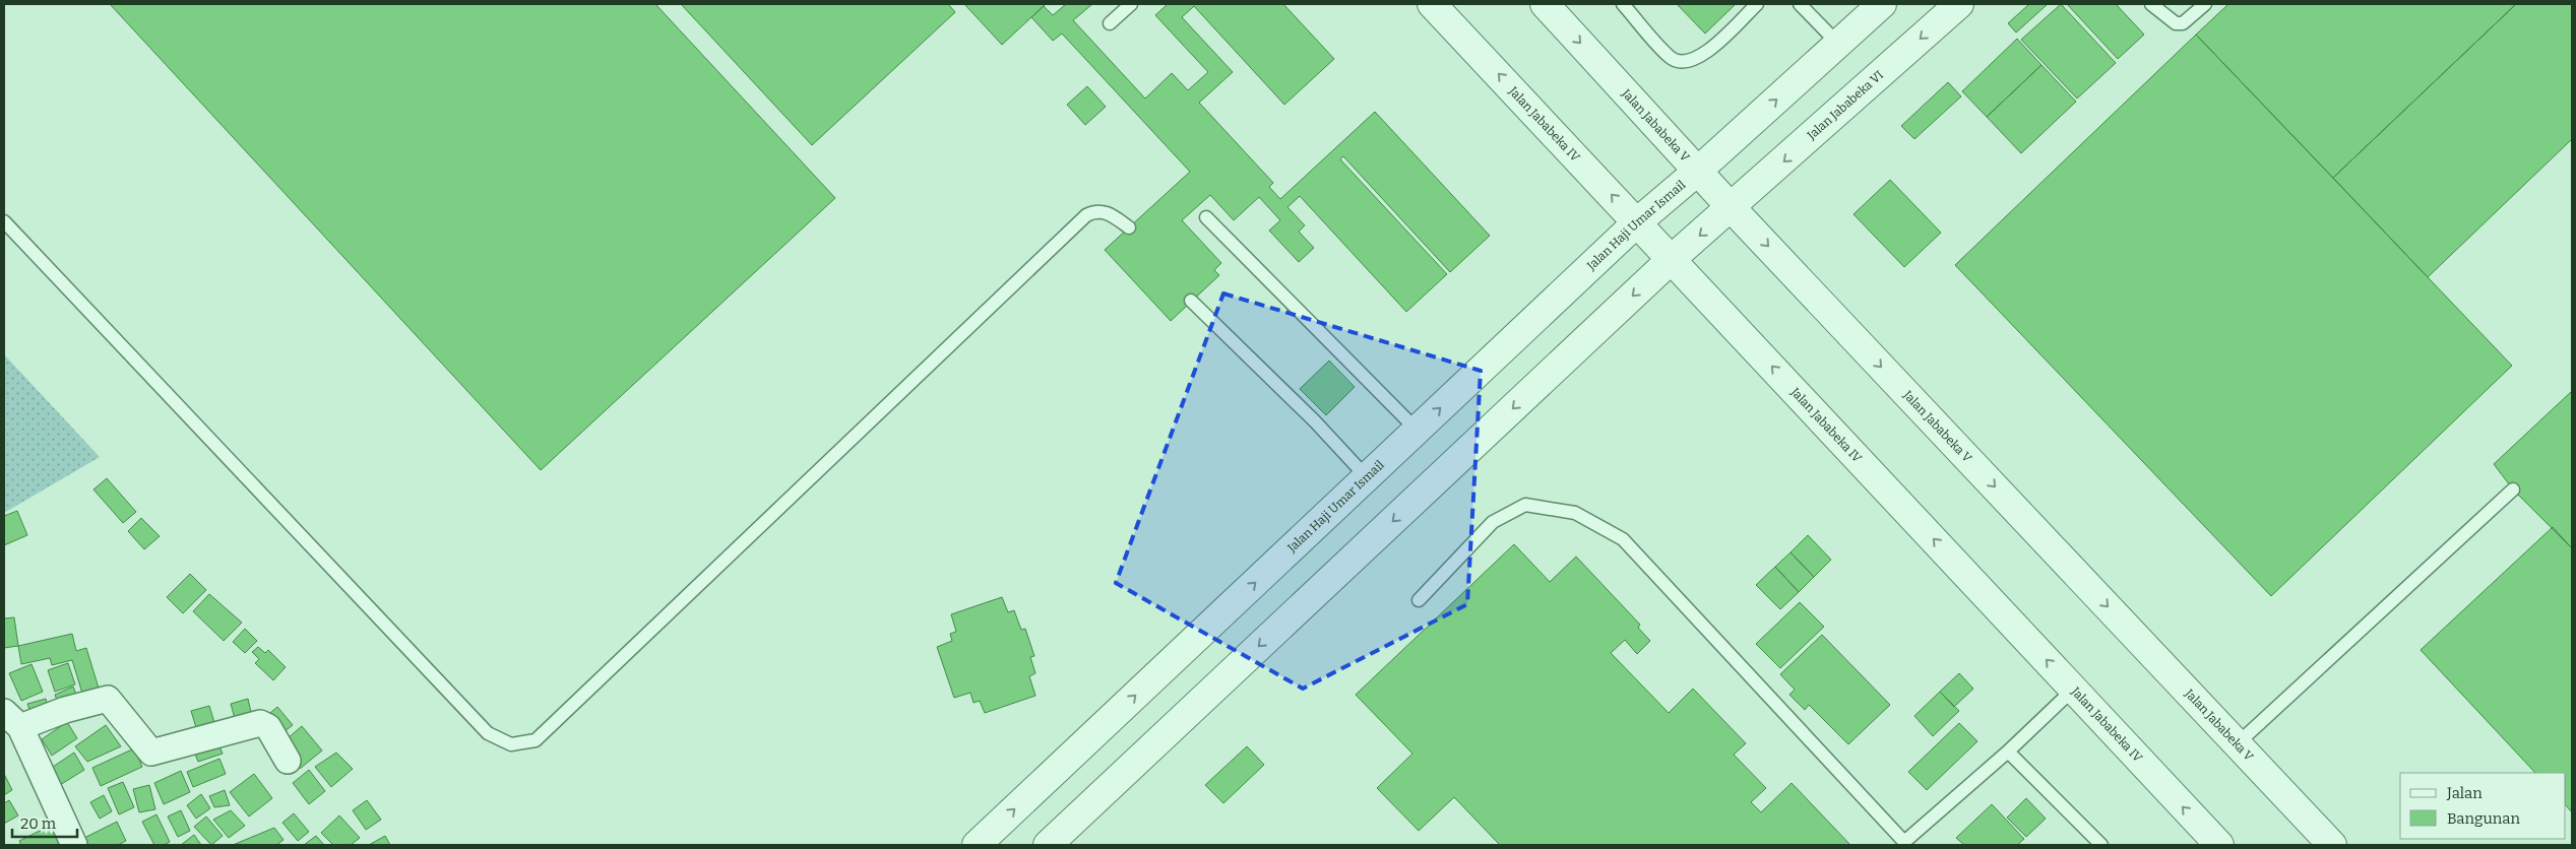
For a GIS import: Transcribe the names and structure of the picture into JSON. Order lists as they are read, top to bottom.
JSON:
{
  "streets": {
    "street": [
      "Jalan Jababeka VI",
      "Jalan Jababeka IV",
      "Jalan Jababeka V",
      "Jalan Haji Umar Ismail"
    ]
  },
  "crossings": [
    ["Jalan Jababeka VI", "Jalan Jababeka V"],
    ["Jalan Jababeka IV", "Jalan Haji Umar Ismail"],
    ["Jalan Jababeka V", "Jalan Haji Umar Ismail"]
  ],
  "one_way": ["Jalan Jababeka IV", "Jalan Jababeka V"],
  "legend": ["Jalan", "Bangunan"],
  "scale_bar": "20 m"
}
